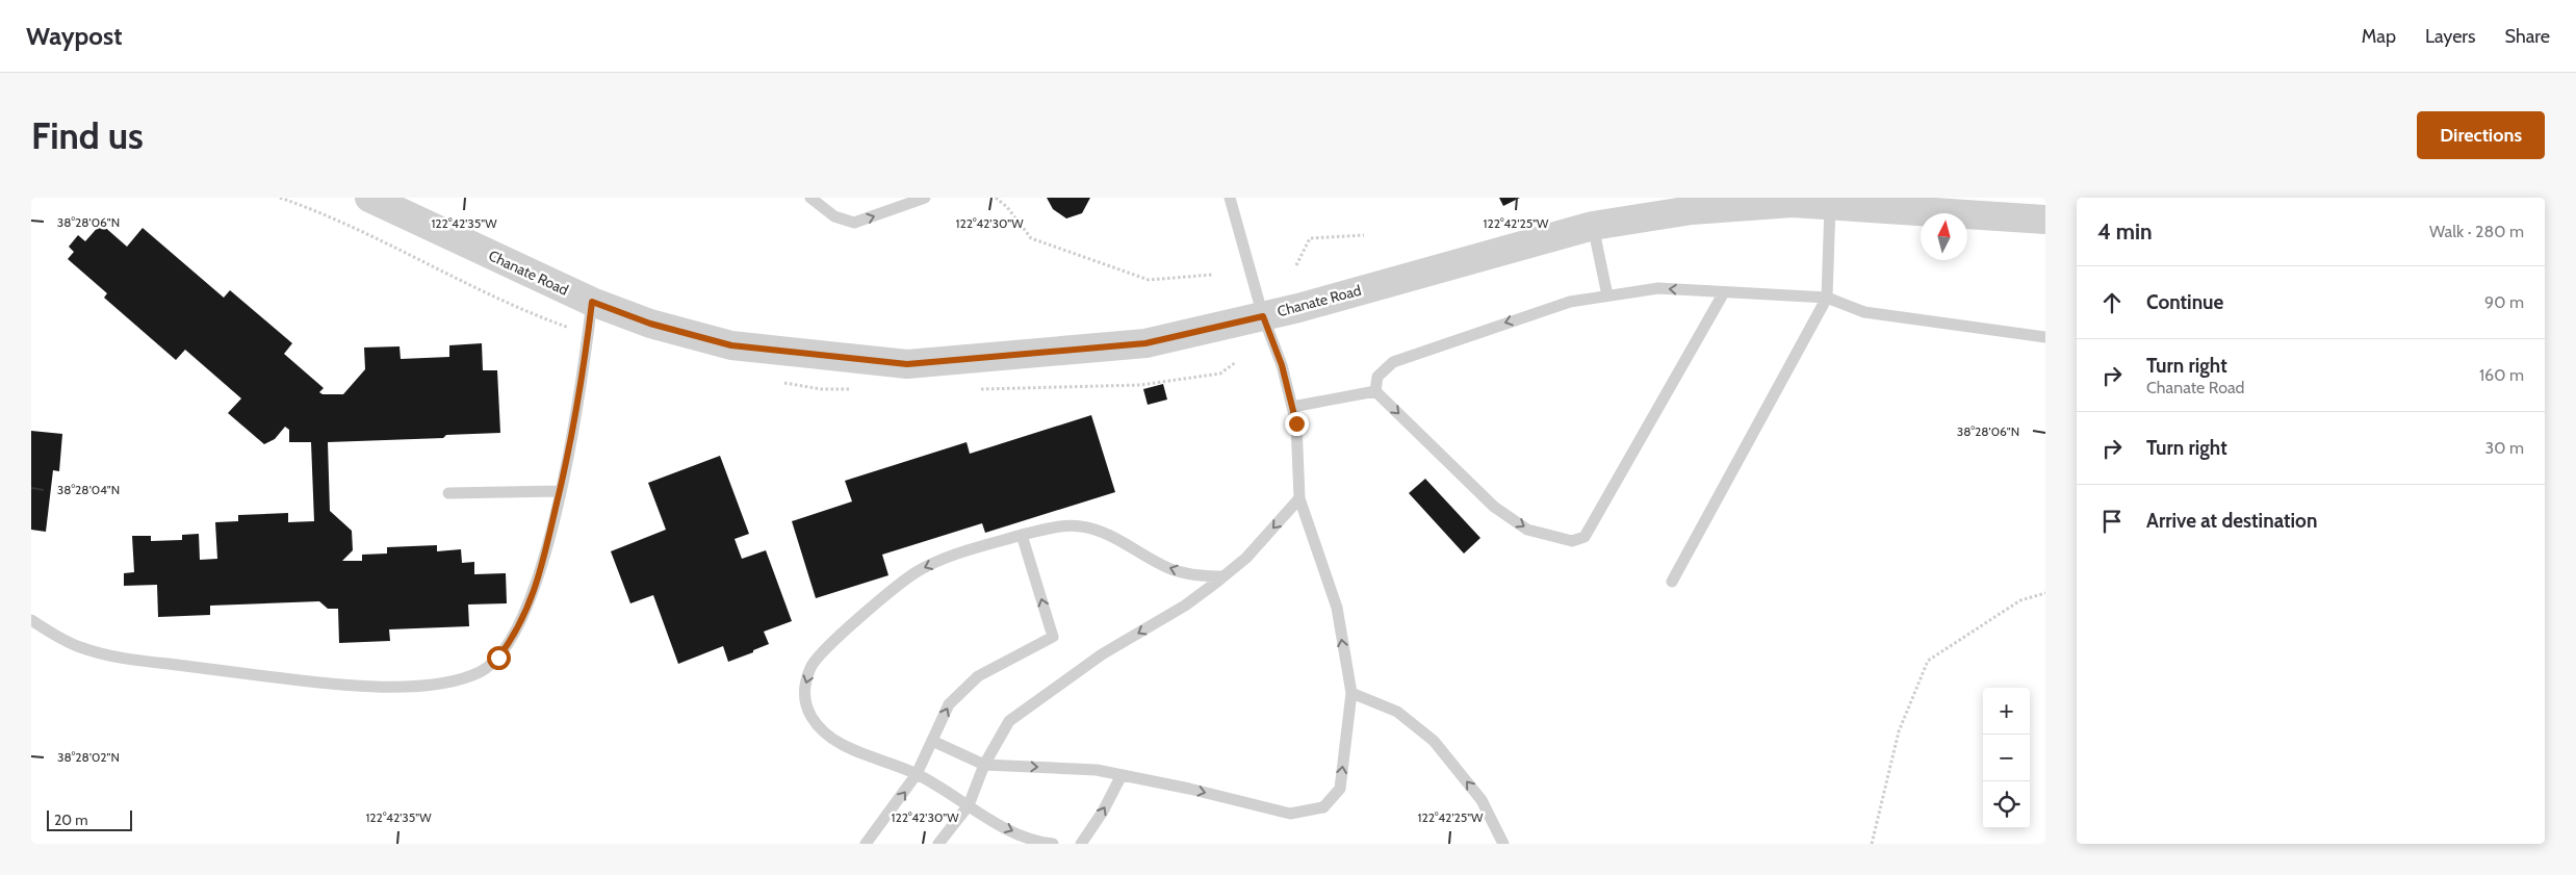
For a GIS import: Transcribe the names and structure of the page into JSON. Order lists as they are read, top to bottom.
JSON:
{
  "streets": {
    "street": ["Chanate Road"]
  },
  "scale_bar": "20 m",
  "north": "top",
  "page": {
    "header": "Waypost",
    "nav": ["Map", "Layers", "Share"],
    "buttons": "Directions",
    "title": "Find us",
    "heading": ["4 min", "Walk · 280 m"],
    "list": [
      ["Continue", "90 m"],
      ["Turn right", "Chanate Road", "160 m"],
      ["Turn right", "30 m"],
      "Arrive at destination"
    ],
    "map_buttons": ["+", "−"],
    "scale": "20 m"
  },
  "coordinates": [
    "38°28'06\"N",
    "122°42'35\"W",
    "122°42'30\"W",
    "122°42'25\"W",
    "38°28'04\"N",
    "38°28'02\"N"
  ]
}
